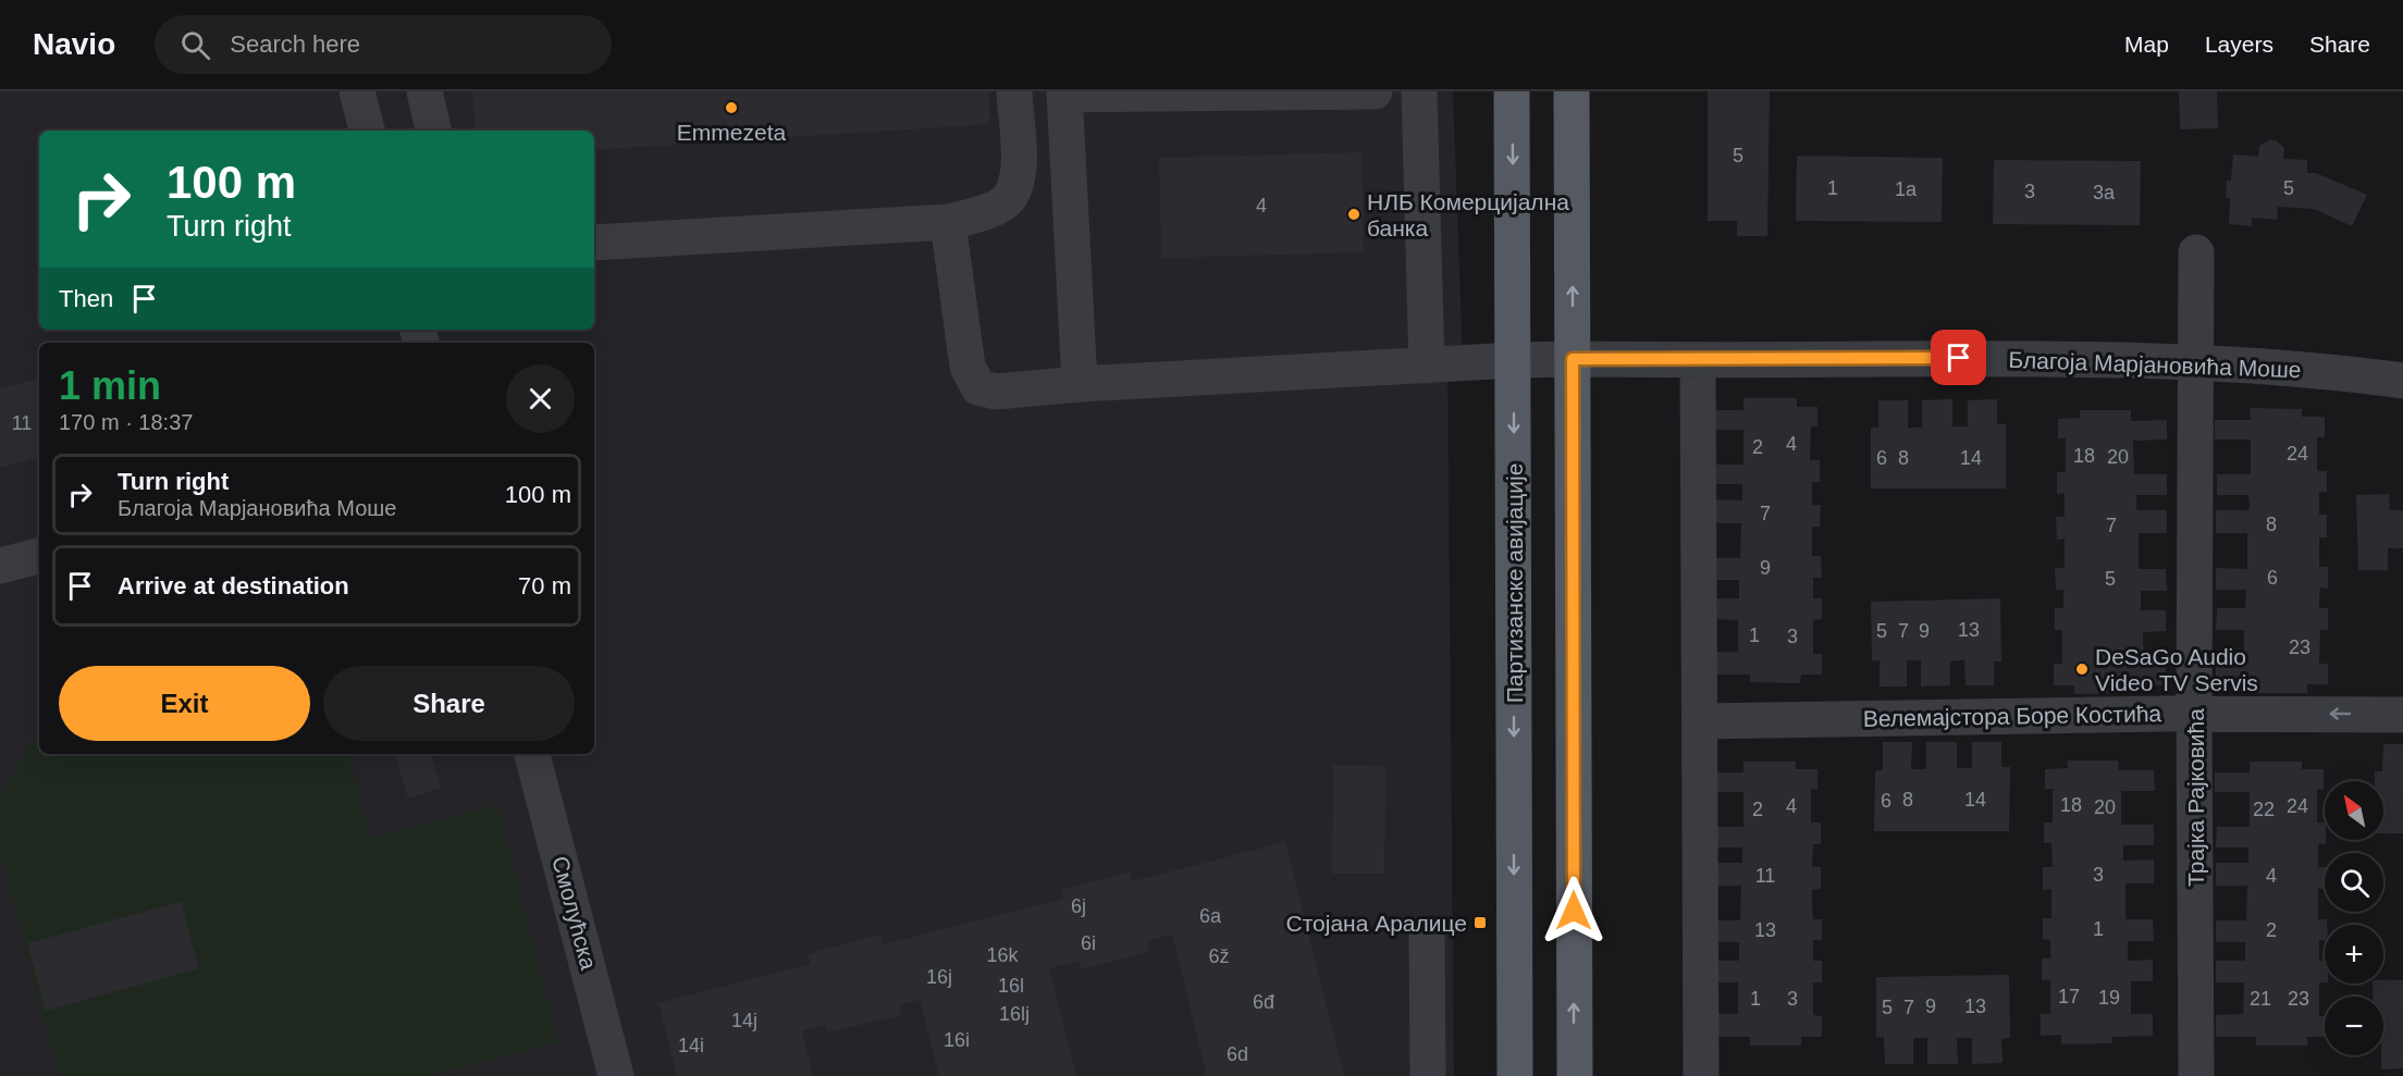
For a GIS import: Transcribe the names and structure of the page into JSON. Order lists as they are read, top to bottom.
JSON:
{
  "streets": {
    "main road": ["Партизанске авијације"],
    "street": [
      "Благоја Марјановића Моше",
      "Велемајстора Боре Костића",
      "Трајка Рајковића",
      "Смолућска"
    ]
  },
  "crossings": [
    ["Благоја Марјановића Моше", "Партизанске авијације"],
    ["Благоја Марјановића Моше", "Трајка Рајковића"],
    ["Велемајстора Боре Костића", "Трајка Рајковића"]
  ],
  "places": {
    "other": ["Emmezeta", "НЛБ Комерцијална банка", "DeSaGo Audio Video TV Servis"],
    "transit": ["Стојана Аралице"]
  },
  "house_numbers": [
    "5",
    "1",
    "5",
    "1a",
    "3",
    "3a",
    "4",
    "11",
    "4",
    "2",
    "24",
    "18",
    "20",
    "6",
    "8",
    "14",
    "7",
    "8",
    "7",
    "9",
    "6",
    "5",
    "13",
    "5",
    "7",
    "9",
    "1",
    "3",
    "23",
    "8",
    "14",
    "6",
    "18",
    "4",
    "24",
    "20",
    "2",
    "22",
    "3",
    "11",
    "4",
    "6j",
    "6a",
    "1",
    "13",
    "2",
    "6i",
    "16k",
    "6ž",
    "16j",
    "16l",
    "17",
    "19",
    "1",
    "3",
    "21",
    "23",
    "6đ",
    "9",
    "13",
    "5",
    "7",
    "16lj",
    "14j",
    "16i",
    "14i",
    "6d"
  ],
  "north": "top left",
  "page": {
    "header": "Navio",
    "search": "Search here",
    "nav": ["Map", "Layers", "Share"],
    "turn": ["100 m", "Turn right"],
    "then": "Then",
    "heading": ["1 min", "170 m · 18:37"],
    "list": [
      {
        "name": "Turn right",
        "note": "Благоја Марјановића Моше",
        "value": "100 m"
      },
      {
        "name": "Arrive at destination",
        "value": "70 m"
      }
    ],
    "buttons": ["Exit", "Share"],
    "map_buttons": ["+", "−"]
  }
}
